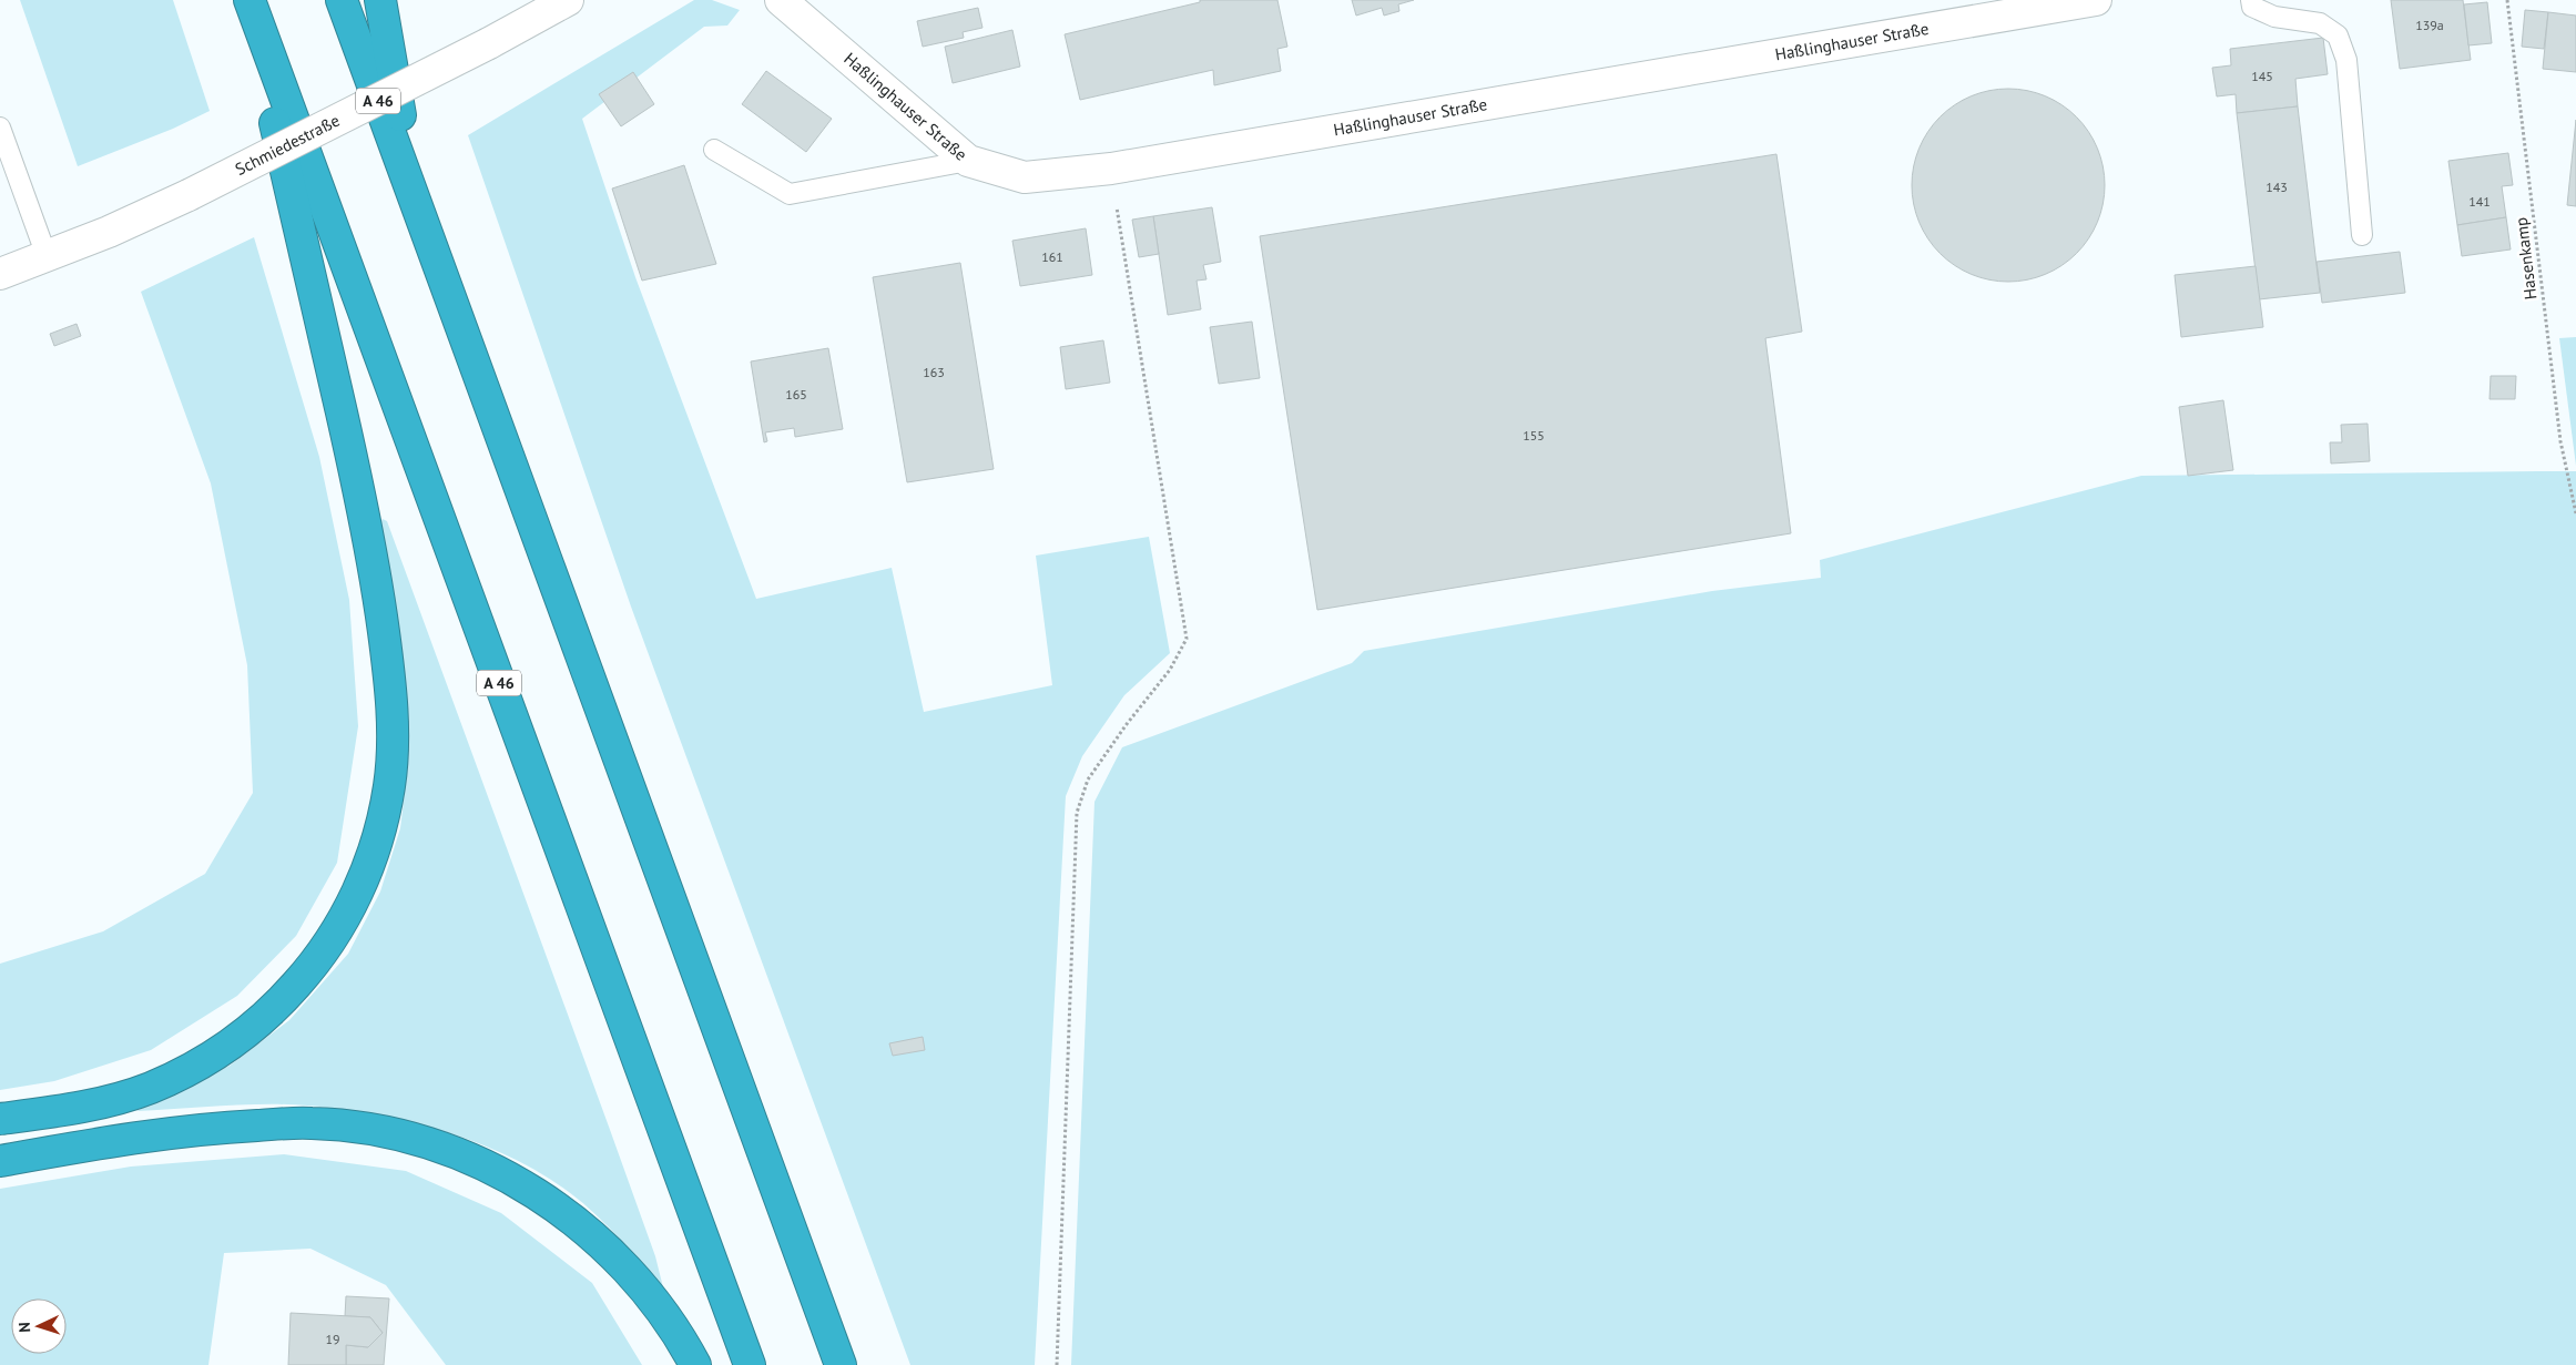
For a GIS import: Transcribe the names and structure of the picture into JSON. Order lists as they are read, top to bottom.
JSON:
{
  "streets": {
    "highway": ["A 46"],
    "street": ["Haßlinghauser Straße", "Schmiedestraße"],
    "path": ["Hasenkamp"]
  },
  "house_numbers": [
    "139a",
    "145",
    "143",
    "141",
    "161",
    "163",
    "165",
    "155",
    "19"
  ],
  "north": "left"
}
